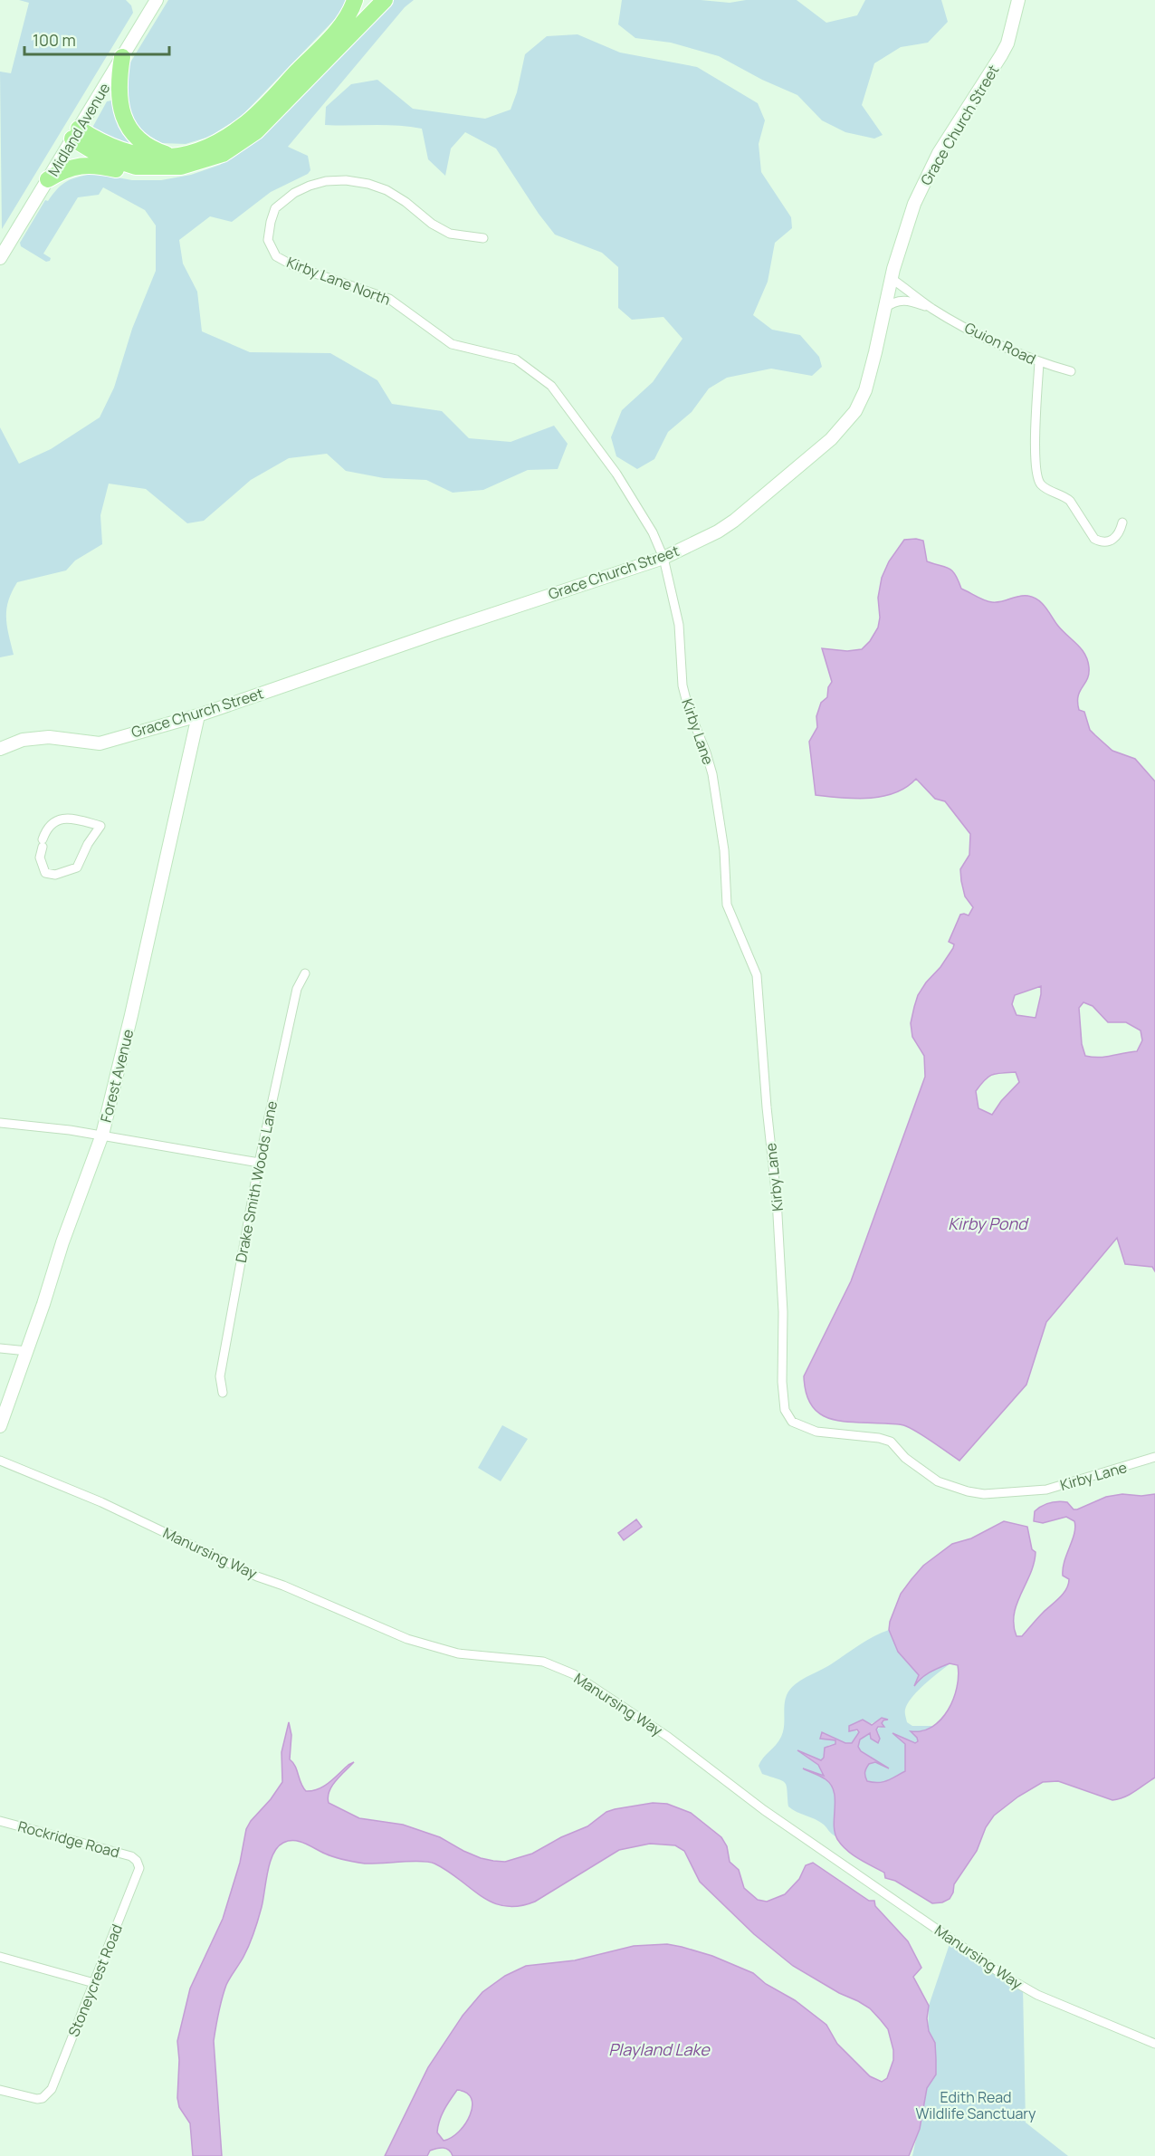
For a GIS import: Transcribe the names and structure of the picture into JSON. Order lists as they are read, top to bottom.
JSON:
{
  "streets": {
    "street": [
      "Grace Church Street",
      "Midland Avenue",
      "Kirby Lane North",
      "Guion Road",
      "Kirby Lane",
      "Forest Avenue",
      "Drake Smith Woods Lane",
      "Manursing Way",
      "Rockridge Road",
      "Stoneycrest Road"
    ]
  },
  "crossings": [
    ["Grace Church Street", "Kirby Lane North"],
    ["Grace Church Street", "Guion Road"],
    ["Grace Church Street", "Kirby Lane"],
    ["Grace Church Street", "Forest Avenue"],
    ["Kirby Lane North", "Kirby Lane"],
    ["Rockridge Road", "Stoneycrest Road"]
  ],
  "water": ["Kirby Pond", "Playland Lake"],
  "parks": ["Edith Read Wildlife Sanctuary"],
  "scale_bar": "100 m"
}
